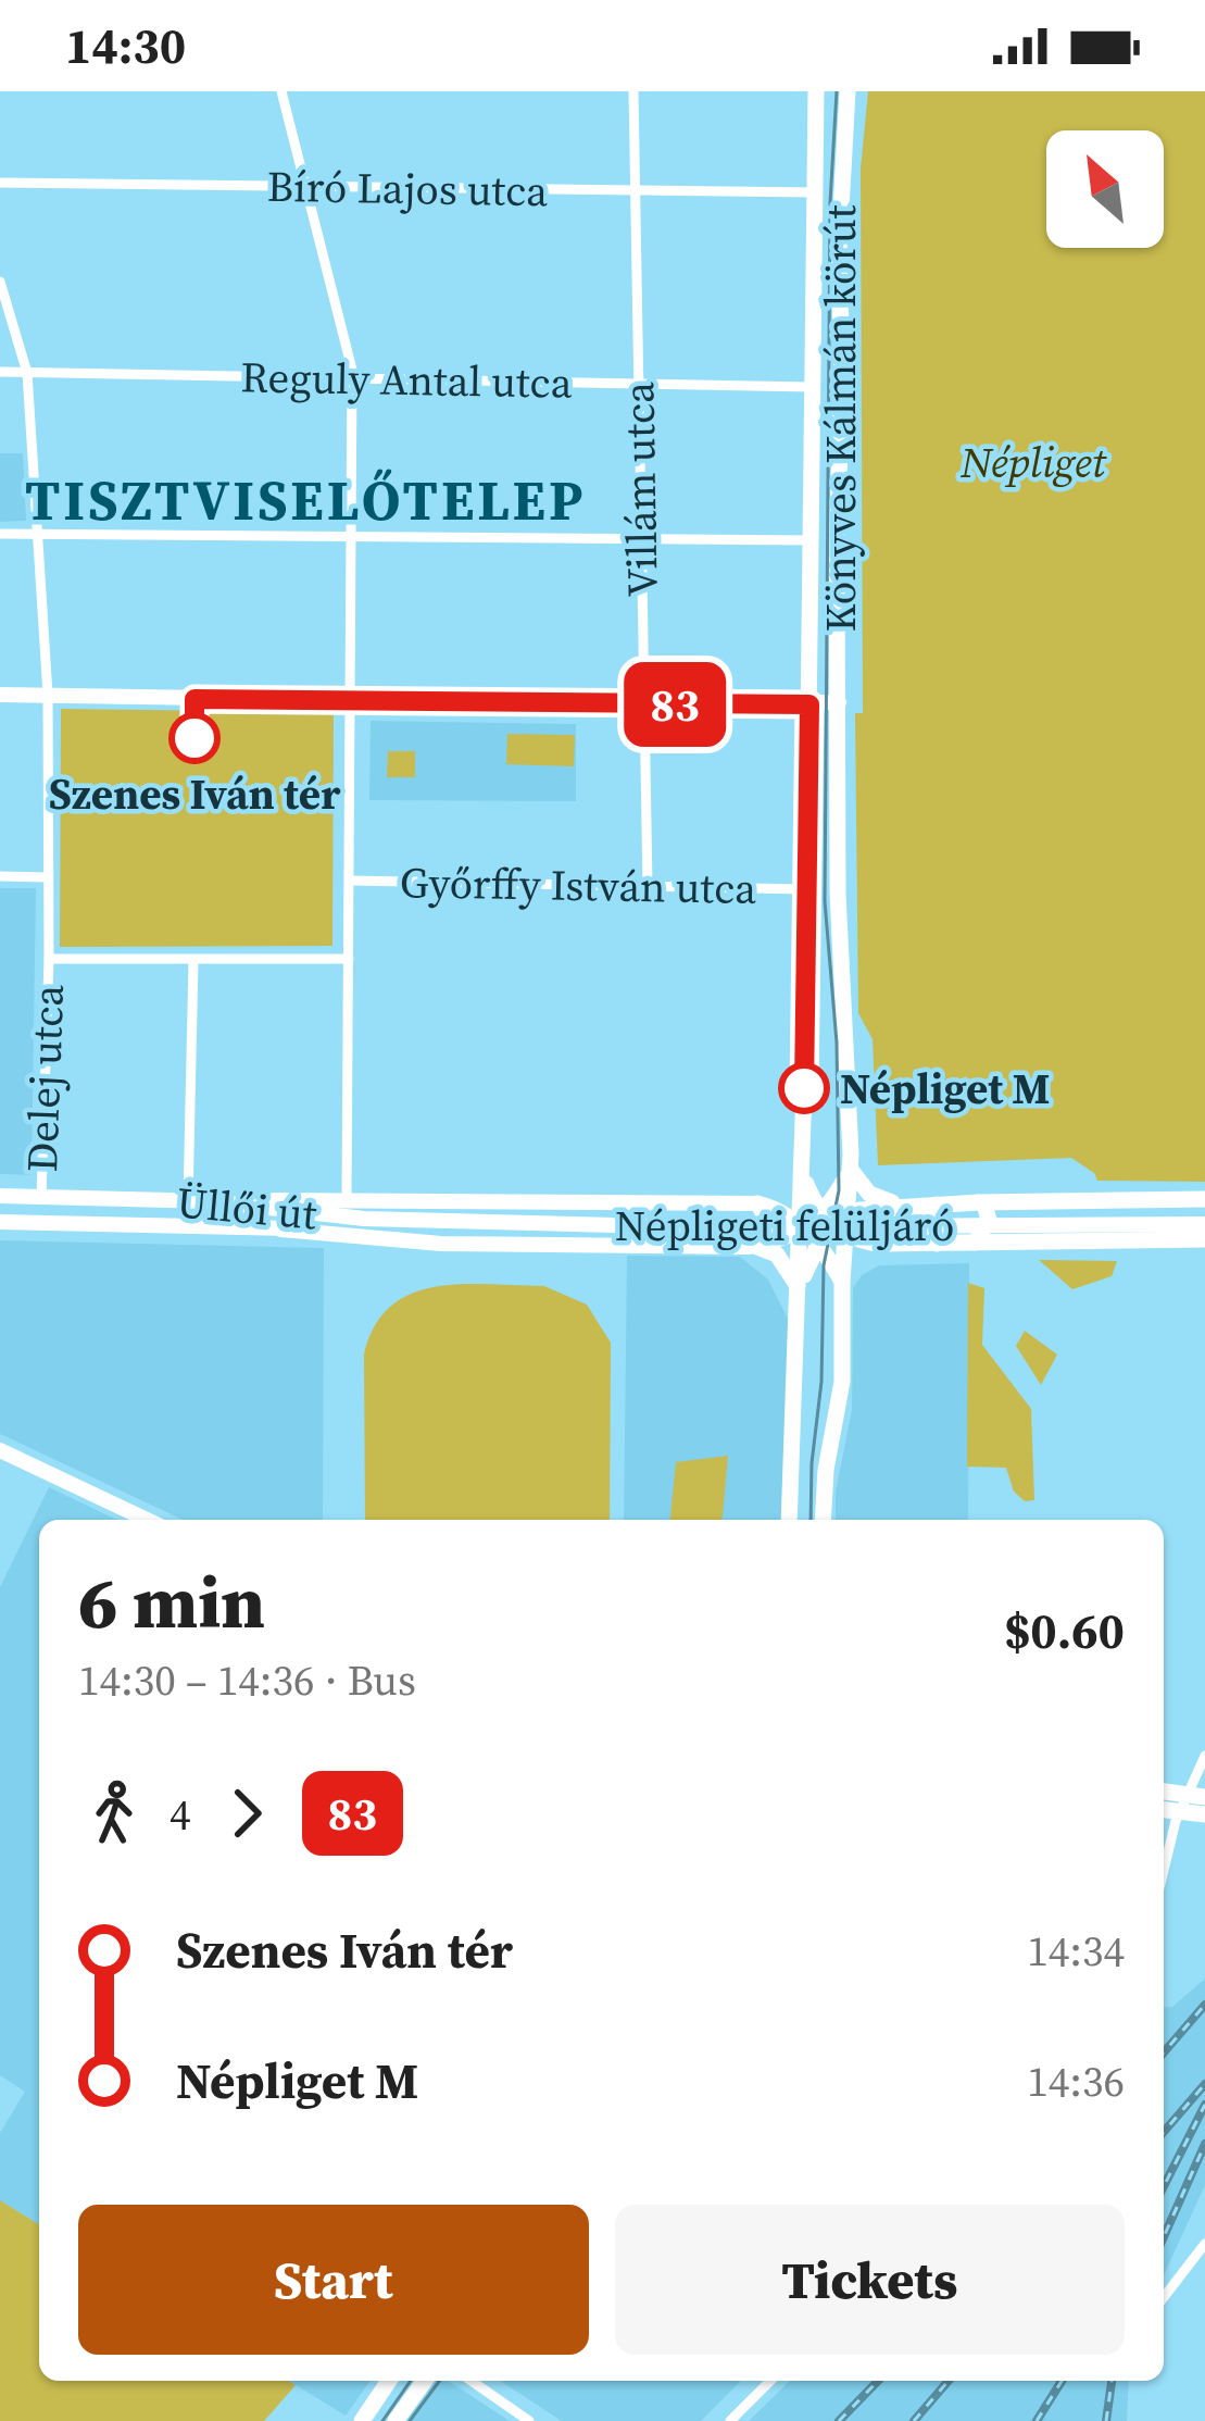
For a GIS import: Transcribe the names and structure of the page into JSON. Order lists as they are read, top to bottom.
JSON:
{
  "streets": {
    "main road": ["Könyves Kálmán körút", "Üllői út", "Népligeti felüljáró"],
    "street": [
      "Bíró Lajos utca",
      "Reguly Antal utca",
      "Villám utca",
      "Győrffy István utca",
      "Delej utca"
    ]
  },
  "crossings": [
    ["Bíró Lajos utca", "Könyves Kálmán körút"],
    ["Bíró Lajos utca", "Villám utca"],
    ["Reguly Antal utca", "Könyves Kálmán körút"],
    ["Reguly Antal utca", "Villám utca"],
    ["Könyves Kálmán körút", "Győrffy István utca"],
    ["Villám utca", "Győrffy István utca"],
    ["Delej utca", "Üllői út"],
    ["Üllői út", "Népligeti felüljáró"]
  ],
  "districts": ["TISZTVISELŐTELEP"],
  "parks": ["Népliget"],
  "places": ["Szenes Iván tér", "Népliget M"],
  "lines": ["bus line 83"],
  "north": "top left",
  "page": {
    "status": "14:30",
    "on_map": "83",
    "heading": ["6 min", "14:30 – 14:36 · Bus", "$0.60"],
    "legs": ["4", "83"],
    "list": [
      {
        "name": "Szenes Iván tér",
        "value": "14:34"
      },
      {
        "name": "Népliget M",
        "value": "14:36"
      }
    ],
    "buttons": ["Start", "Tickets"]
  }
}
